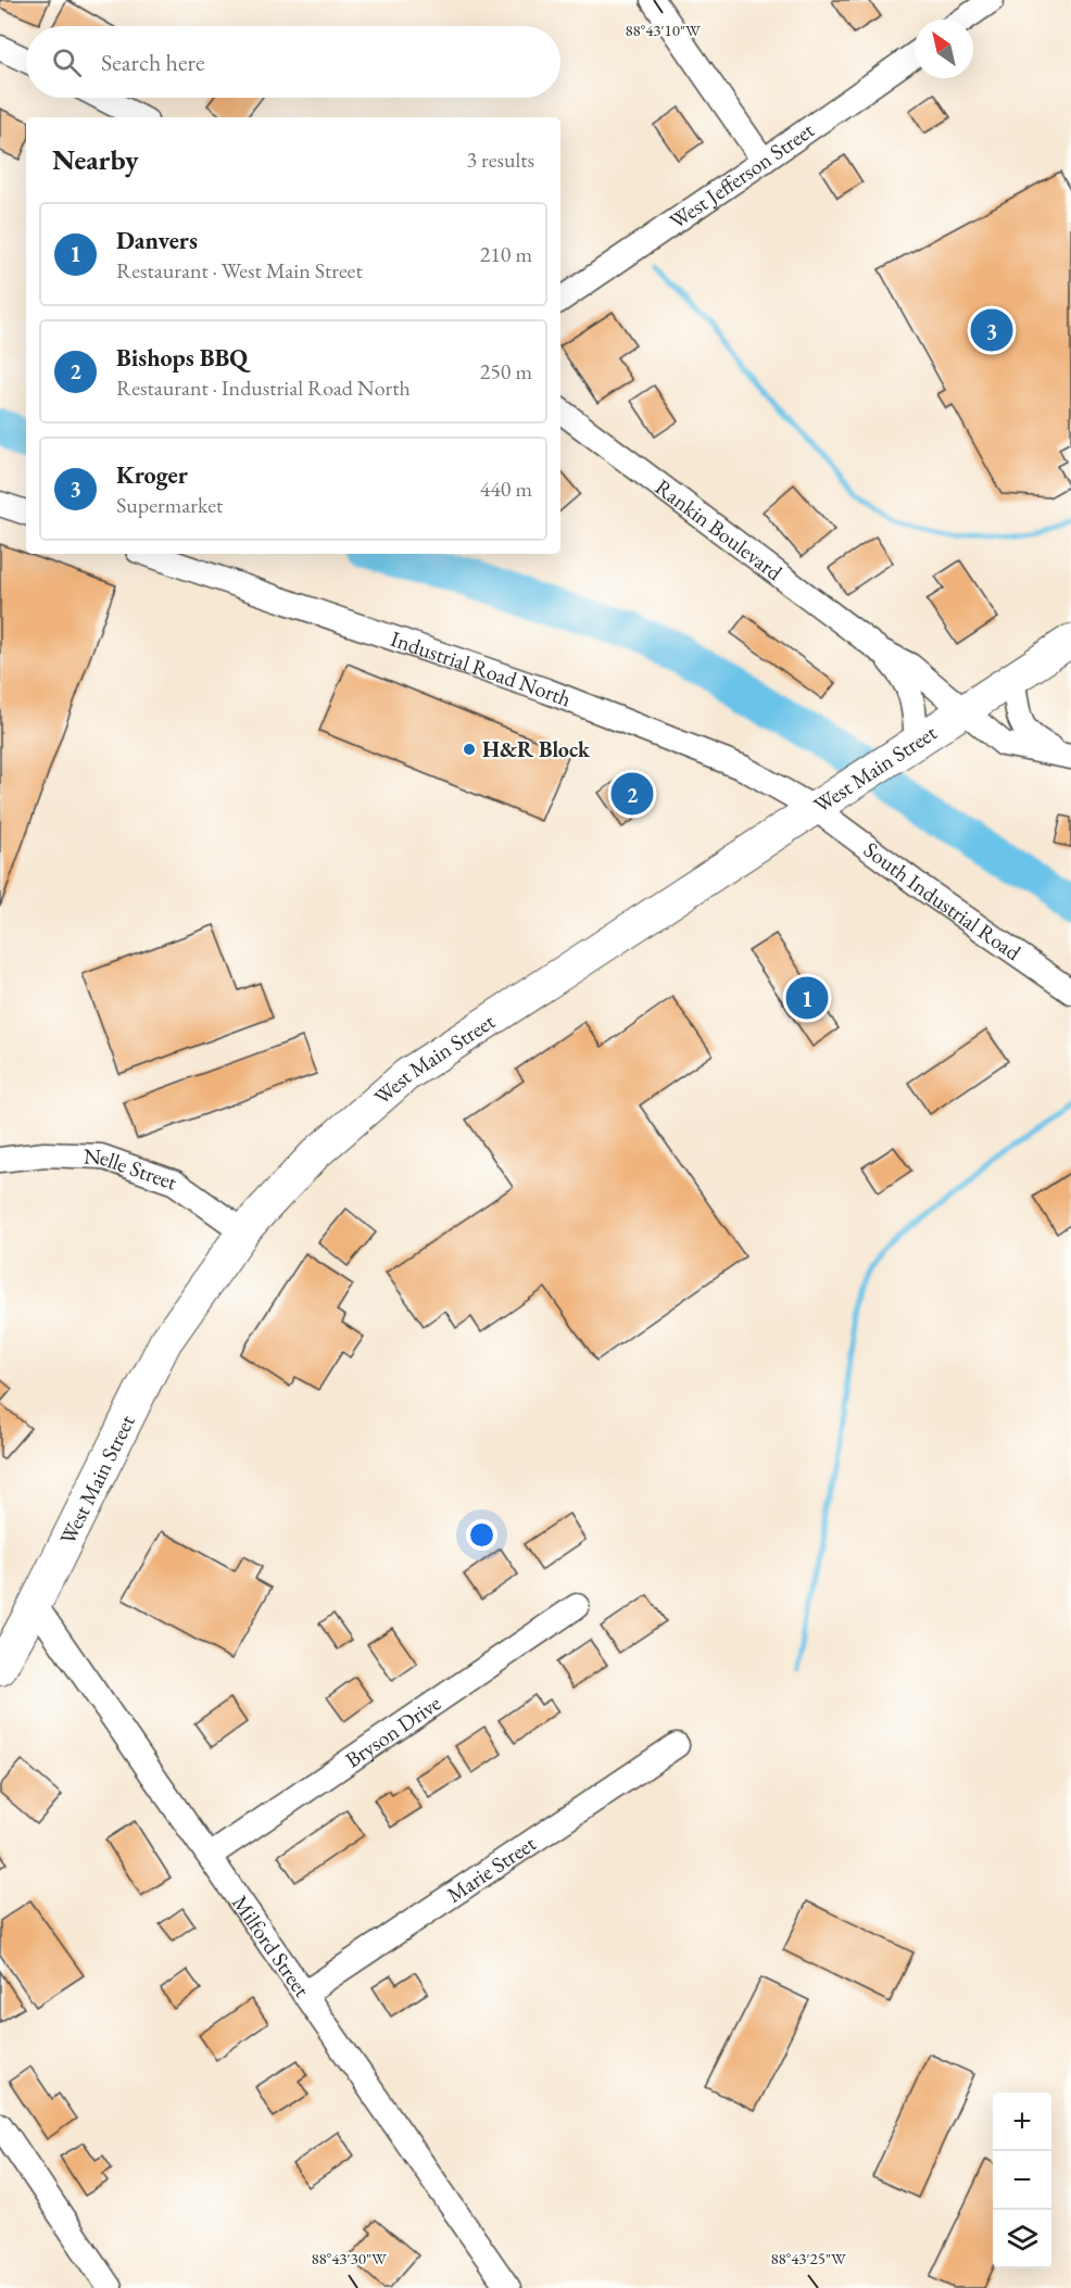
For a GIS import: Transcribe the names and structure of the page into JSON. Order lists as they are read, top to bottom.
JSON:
{
  "streets": {
    "main road": ["West Main Street"],
    "street": [
      "West Jefferson Street",
      "Rankin Boulevard",
      "Industrial Road North",
      "South Industrial Road",
      "Nelle Street",
      "Bryson Drive",
      "Marie Street",
      "Milford Street"
    ]
  },
  "crossings": [
    ["Rankin Boulevard", "West Main Street"],
    ["Industrial Road North", "West Main Street"],
    ["Industrial Road North", "South Industrial Road"],
    ["West Main Street", "South Industrial Road"],
    ["West Main Street", "Nelle Street"],
    ["West Main Street", "Milford Street"],
    ["Bryson Drive", "Milford Street"],
    ["Marie Street", "Milford Street"]
  ],
  "places": ["H&R Block"],
  "north": "top left",
  "page": {
    "search": "Search here",
    "heading": ["Nearby", "3 results"],
    "list": [
      {
        "mark": "1",
        "name": "Danvers",
        "note": "Restaurant · West Main Street",
        "value": "210 m"
      },
      {
        "mark": "2",
        "name": "Bishops BBQ",
        "note": "Restaurant · Industrial Road North",
        "value": "250 m"
      },
      {
        "mark": "3",
        "name": "Kroger",
        "note": "Supermarket",
        "value": "440 m"
      }
    ],
    "pins": ["3", "2", "1"],
    "map_buttons": ["+", "−"]
  },
  "coordinates": ["88°43'10\"W", "88°43'30\"W", "88°43'25\"W"]
}
